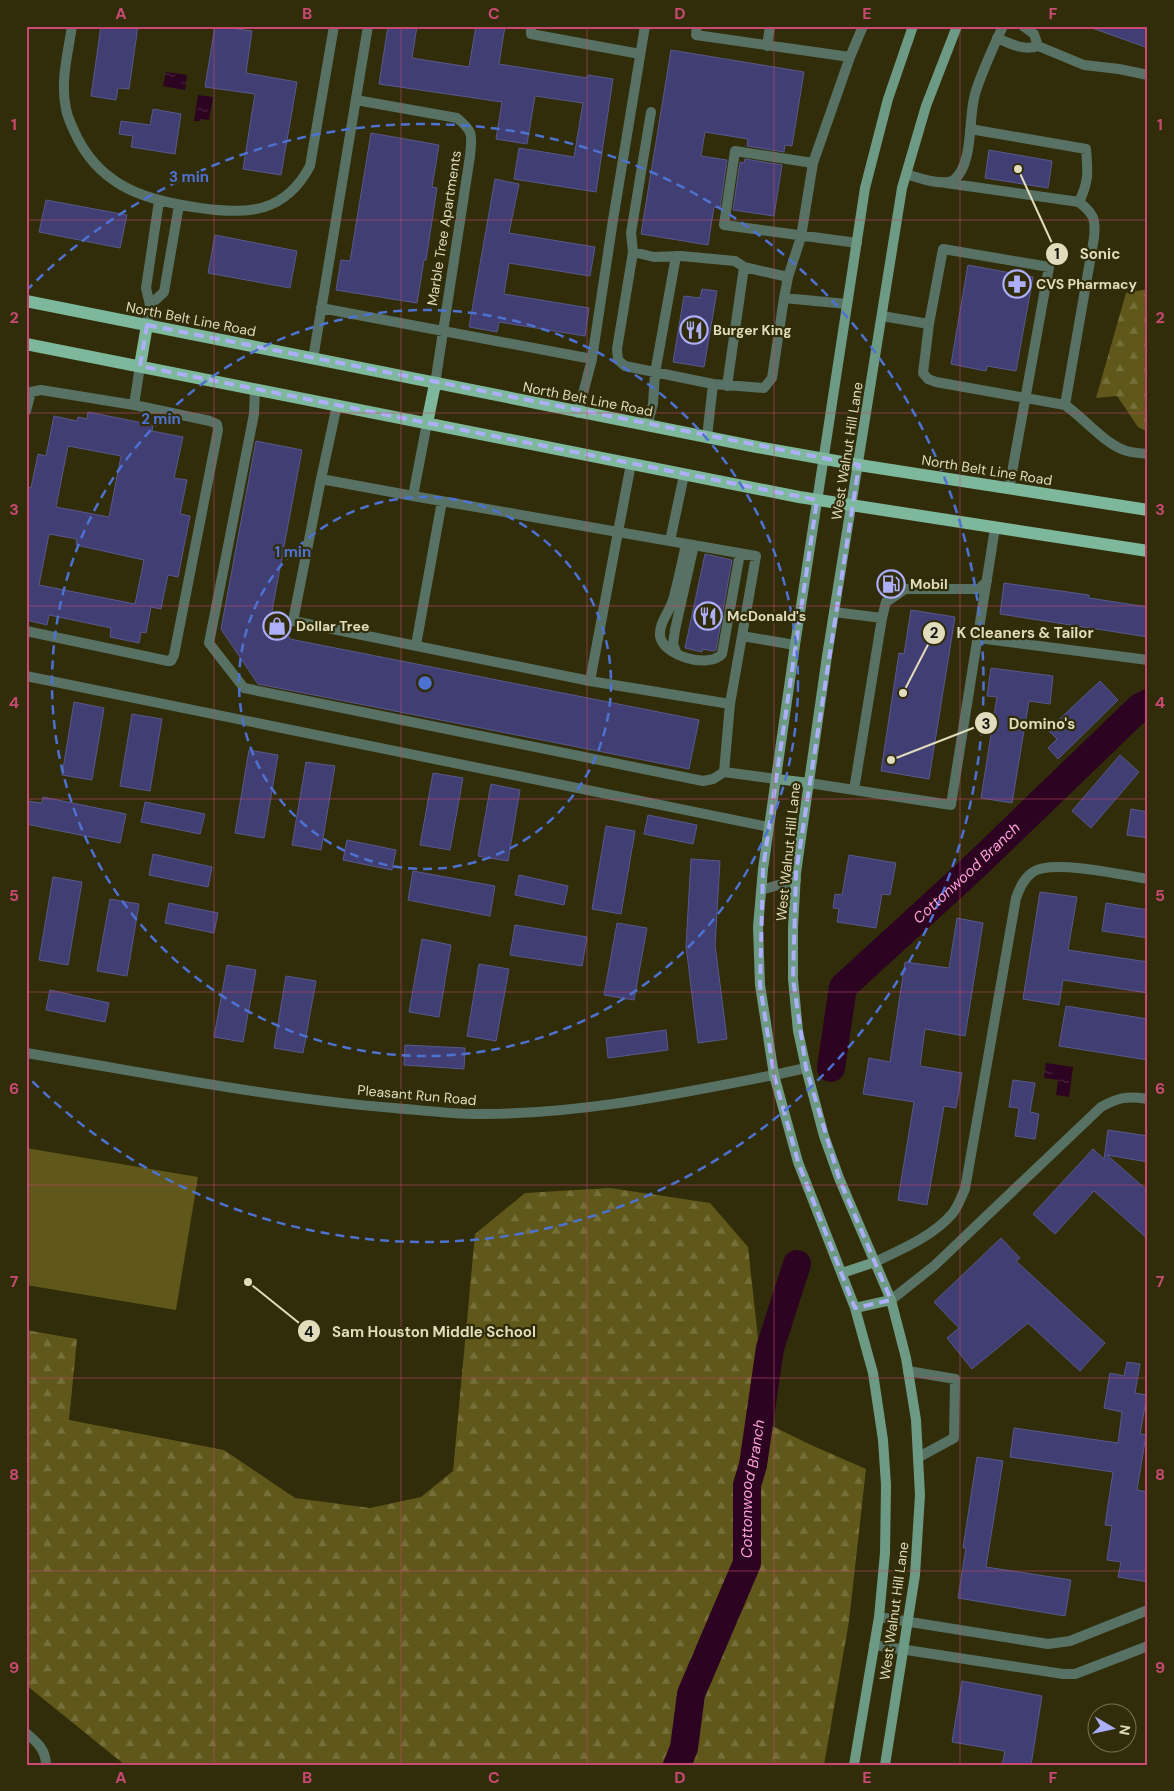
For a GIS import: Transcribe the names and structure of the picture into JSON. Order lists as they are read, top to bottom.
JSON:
{
  "streets": {
    "main road": ["North Belt Line Road", "West Walnut Hill Lane"],
    "street": ["Marble Tree Apartments", "Pleasant Run Road"]
  },
  "crossings": [
    ["Marble Tree Apartments", "North Belt Line Road"],
    ["North Belt Line Road", "West Walnut Hill Lane"],
    ["West Walnut Hill Lane", "Pleasant Run Road"]
  ],
  "water": ["Cottonwood Branch"],
  "places": {
    "other": [
      "Sonic",
      "K Cleaners & Tailor",
      "Domino's",
      "Sam Houston Middle School"
    ],
    "pharmacy": ["CVS Pharmacy"],
    "restaurant": ["Burger King", "McDonald's"],
    "fuel station": ["Mobil"],
    "shop": ["Dollar Tree"]
  },
  "north": "right",
  "grid": {
    "columns": [
      "A",
      "B",
      "C",
      "D",
      "E",
      "F"
    ],
    "rows": [
      "1",
      "2",
      "3",
      "4",
      "5",
      "6",
      "7",
      "8",
      "9"
    ]
  },
  "rings": ["3 min", "2 min", "1 min"]
}
